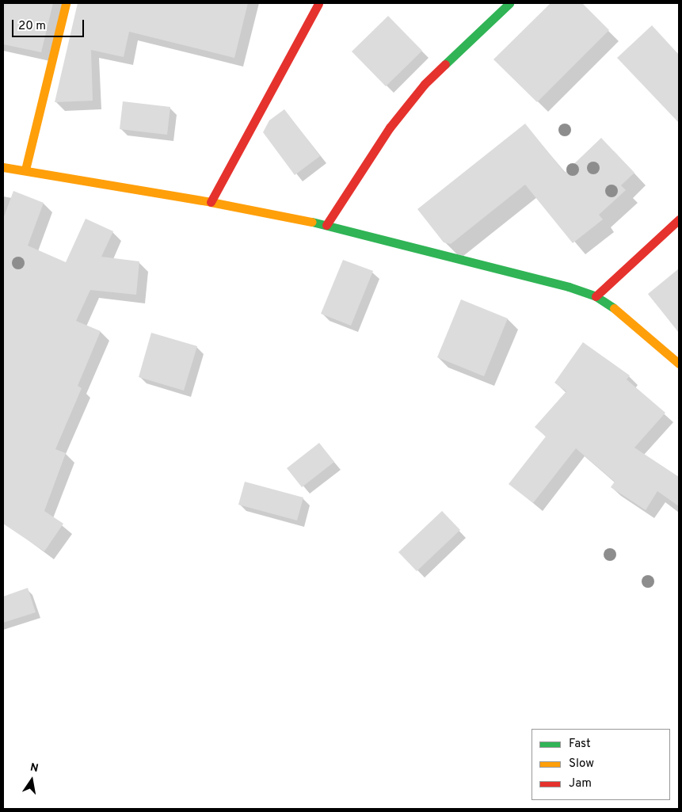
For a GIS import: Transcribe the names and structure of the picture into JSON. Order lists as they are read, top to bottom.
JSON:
{
  "legend": ["Fast", "Slow", "Jam"],
  "scale_bar": "20 m",
  "north": "top"
}
